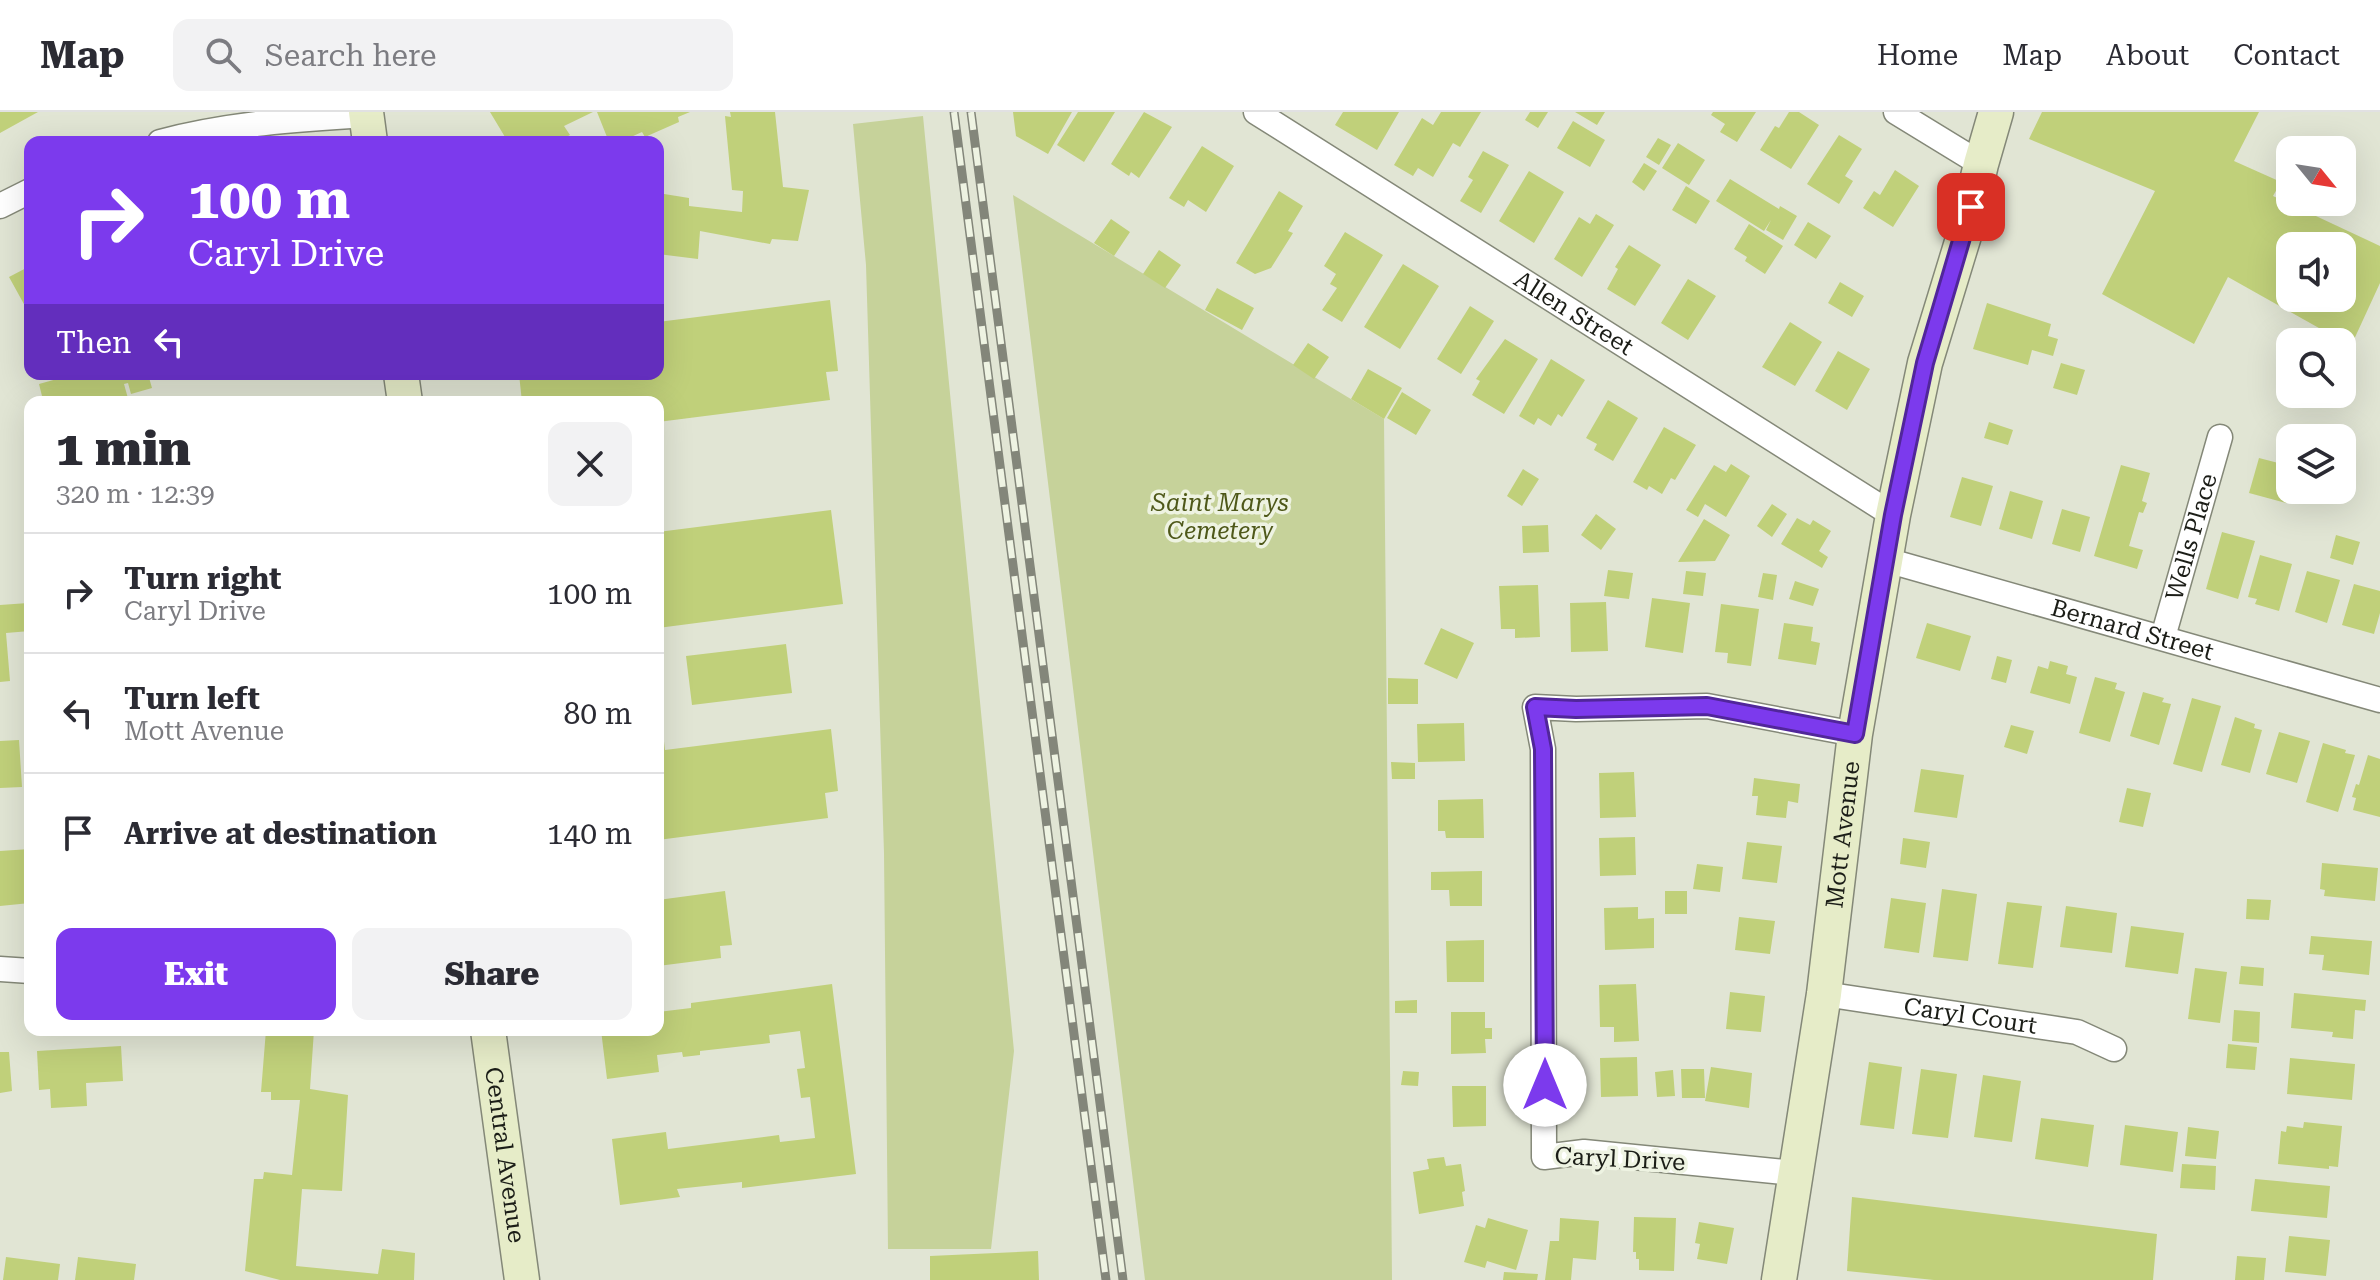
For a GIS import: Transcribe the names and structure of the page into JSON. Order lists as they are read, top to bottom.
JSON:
{
  "streets": {
    "street": [
      "Allen Street",
      "Wells Place",
      "Bernard Street",
      "Mott Avenue",
      "Caryl Court",
      "Central Avenue",
      "Caryl Drive"
    ]
  },
  "crossings": [
    ["Allen Street", "Mott Avenue"],
    ["Wells Place", "Bernard Street"],
    ["Bernard Street", "Mott Avenue"],
    ["Mott Avenue", "Caryl Court"],
    ["Mott Avenue", "Caryl Drive"]
  ],
  "parks": ["Saint Marys Cemetery"],
  "north": "bottom right",
  "page": {
    "header": "Map",
    "search": "Search here",
    "nav": [
      "Home",
      "Map",
      "About",
      "Contact"
    ],
    "turn": ["100 m", "Caryl Drive"],
    "then": "Then",
    "heading": ["1 min", "320 m · 12:39"],
    "list": [
      {
        "name": "Turn right",
        "note": "Caryl Drive",
        "value": "100 m"
      },
      {
        "name": "Turn left",
        "note": "Mott Avenue",
        "value": "80 m"
      },
      {
        "name": "Arrive at destination",
        "value": "140 m"
      }
    ],
    "buttons": ["Exit", "Share"]
  }
}
